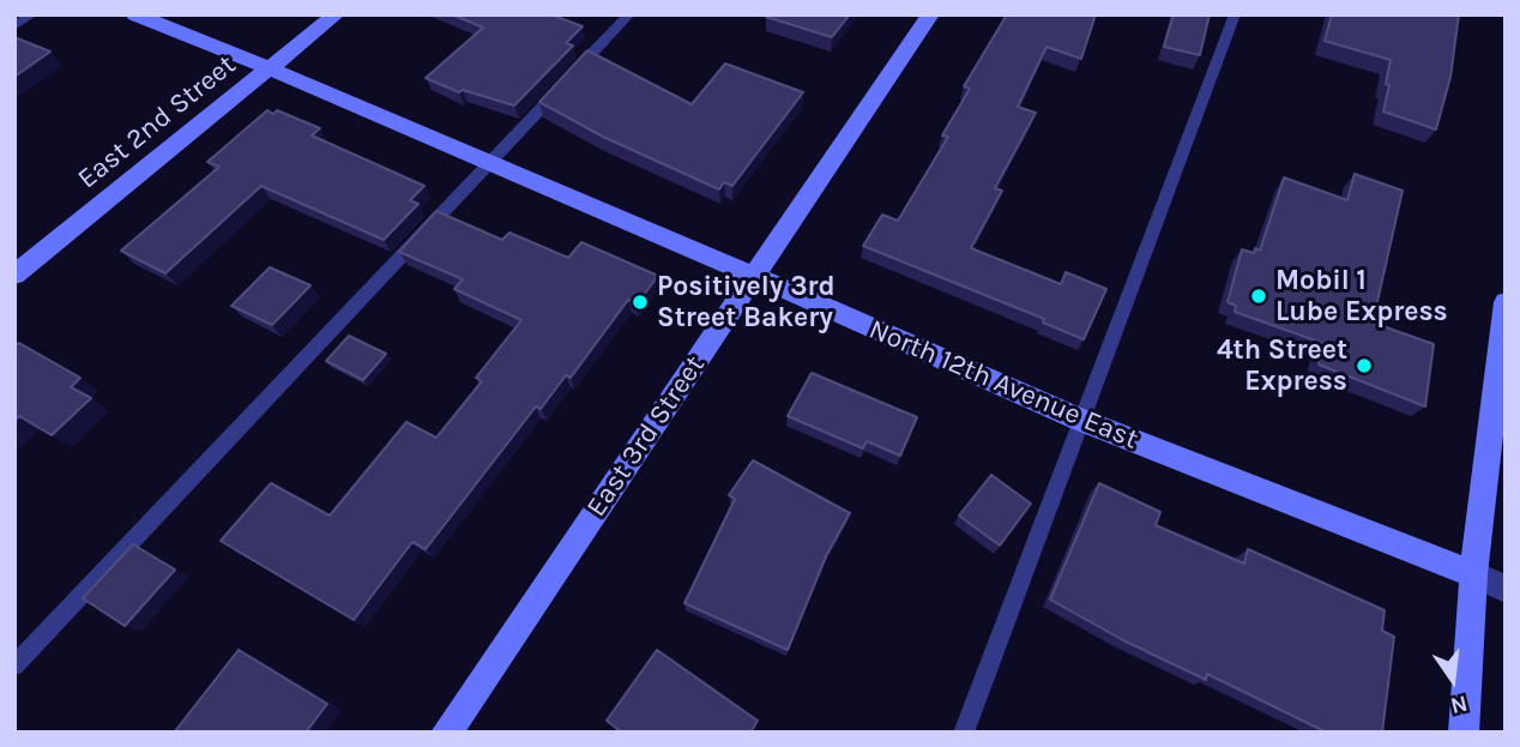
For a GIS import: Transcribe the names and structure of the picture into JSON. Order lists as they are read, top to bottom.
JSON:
{
  "streets": {
    "street": ["East 2nd Street", "North 12th Avenue East", "East 3rd Street"]
  },
  "crossings": [
    ["East 2nd Street", "North 12th Avenue East"],
    ["North 12th Avenue East", "East 3rd Street"]
  ],
  "places": ["Mobil 1 Lube Express", "Positively 3rd Street Bakery", "4th Street Express"],
  "north": "bottom"
}
